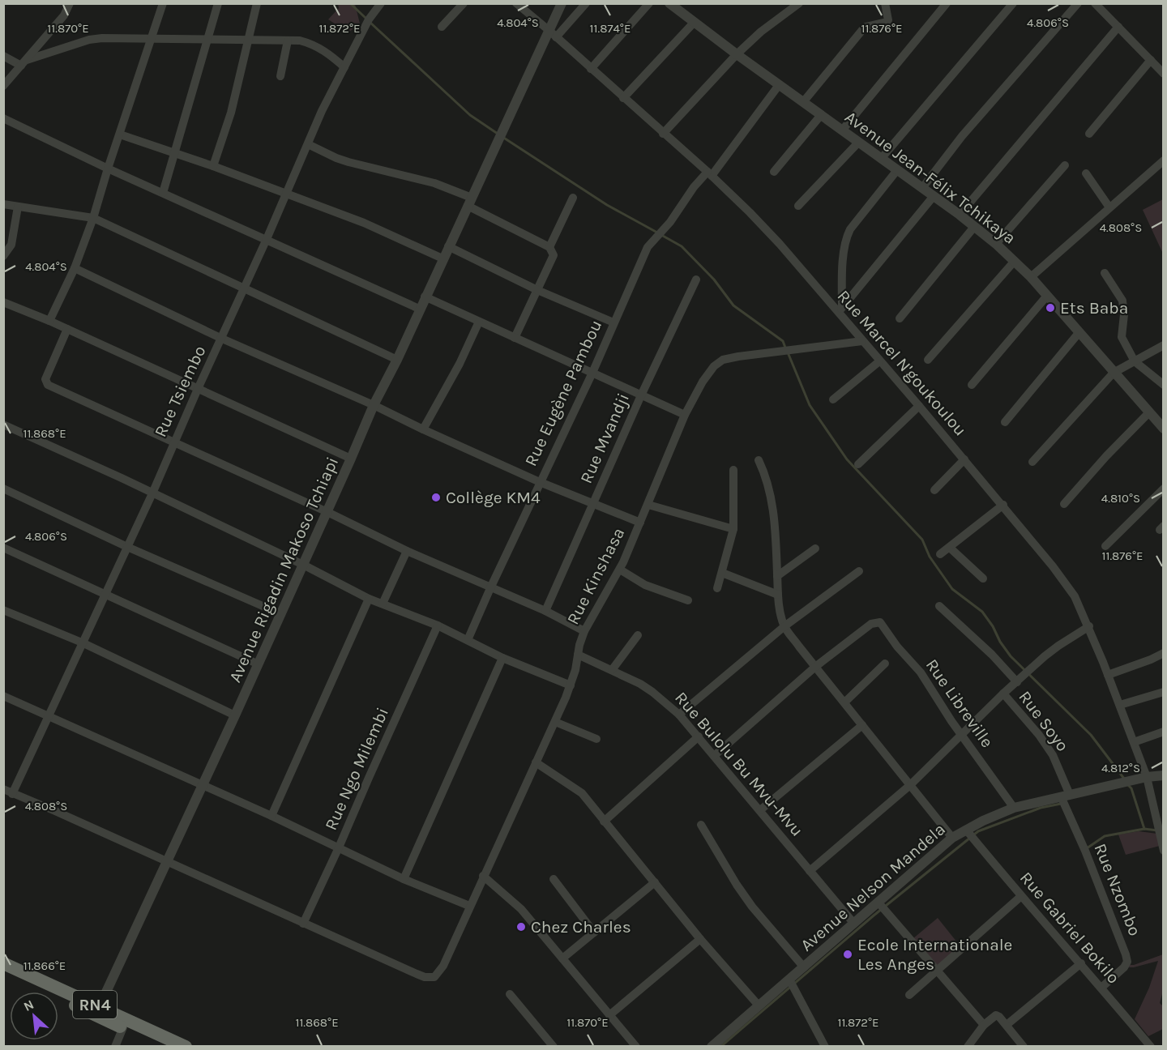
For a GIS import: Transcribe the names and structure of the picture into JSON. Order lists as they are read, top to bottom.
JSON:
{
  "streets": {
    "highway": ["RN4"],
    "street": [
      "Avenue Jean-Félix Tchikaya",
      "Rue Marcel N'goukoulou",
      "Rue Tsiembo",
      "Rue Eugène Pambou",
      "Rue Mvandji",
      "Avenue Rigadin Makoso Tchiapi",
      "Rue Kinshasa",
      "Rue Libreville",
      "Rue Soyo",
      "Rue Bulolu Bu Mvu-Mvu",
      "Rue Ngo Milembi",
      "Avenue Nelson Mandela",
      "Rue Nzombo",
      "Rue Gabriel Bokilo"
    ]
  },
  "crossings": [
    ["Avenue Jean-Félix Tchikaya", "Rue Eugène Pambou"],
    ["Rue Marcel N'goukoulou", "Rue Eugène Pambou"],
    ["Rue Marcel N'goukoulou", "Avenue Rigadin Makoso Tchiapi"],
    ["Rue Marcel N'goukoulou", "Rue Kinshasa"],
    ["Rue Marcel N'goukoulou", "Avenue Nelson Mandela"],
    ["Avenue Rigadin Makoso Tchiapi", "RN4"],
    ["Rue Kinshasa", "Rue Bulolu Bu Mvu-Mvu"],
    ["Rue Kinshasa", "Rue Ngo Milembi"],
    ["Rue Libreville", "Avenue Nelson Mandela"],
    ["Rue Soyo", "Avenue Nelson Mandela"],
    ["Rue Soyo", "Rue Nzombo"],
    ["Rue Bulolu Bu Mvu-Mvu", "Avenue Nelson Mandela"],
    ["Avenue Nelson Mandela", "Rue Nzombo"],
    ["Avenue Nelson Mandela", "Rue Gabriel Bokilo"],
    ["Rue Nzombo", "Rue Gabriel Bokilo"]
  ],
  "places": [
    "Ets Baba",
    "Collège KM4",
    "Chez Charles",
    "Ecole Internationale Les Anges"
  ],
  "north": "top left",
  "coordinates": [
    "4.806°S",
    "4.804°S",
    "11.870°E",
    "11.872°E",
    "11.874°E",
    "11.876°E",
    "4.808°S",
    "11.868°E",
    "4.810°S",
    "4.812°S",
    "11.866°E"
  ]
}
